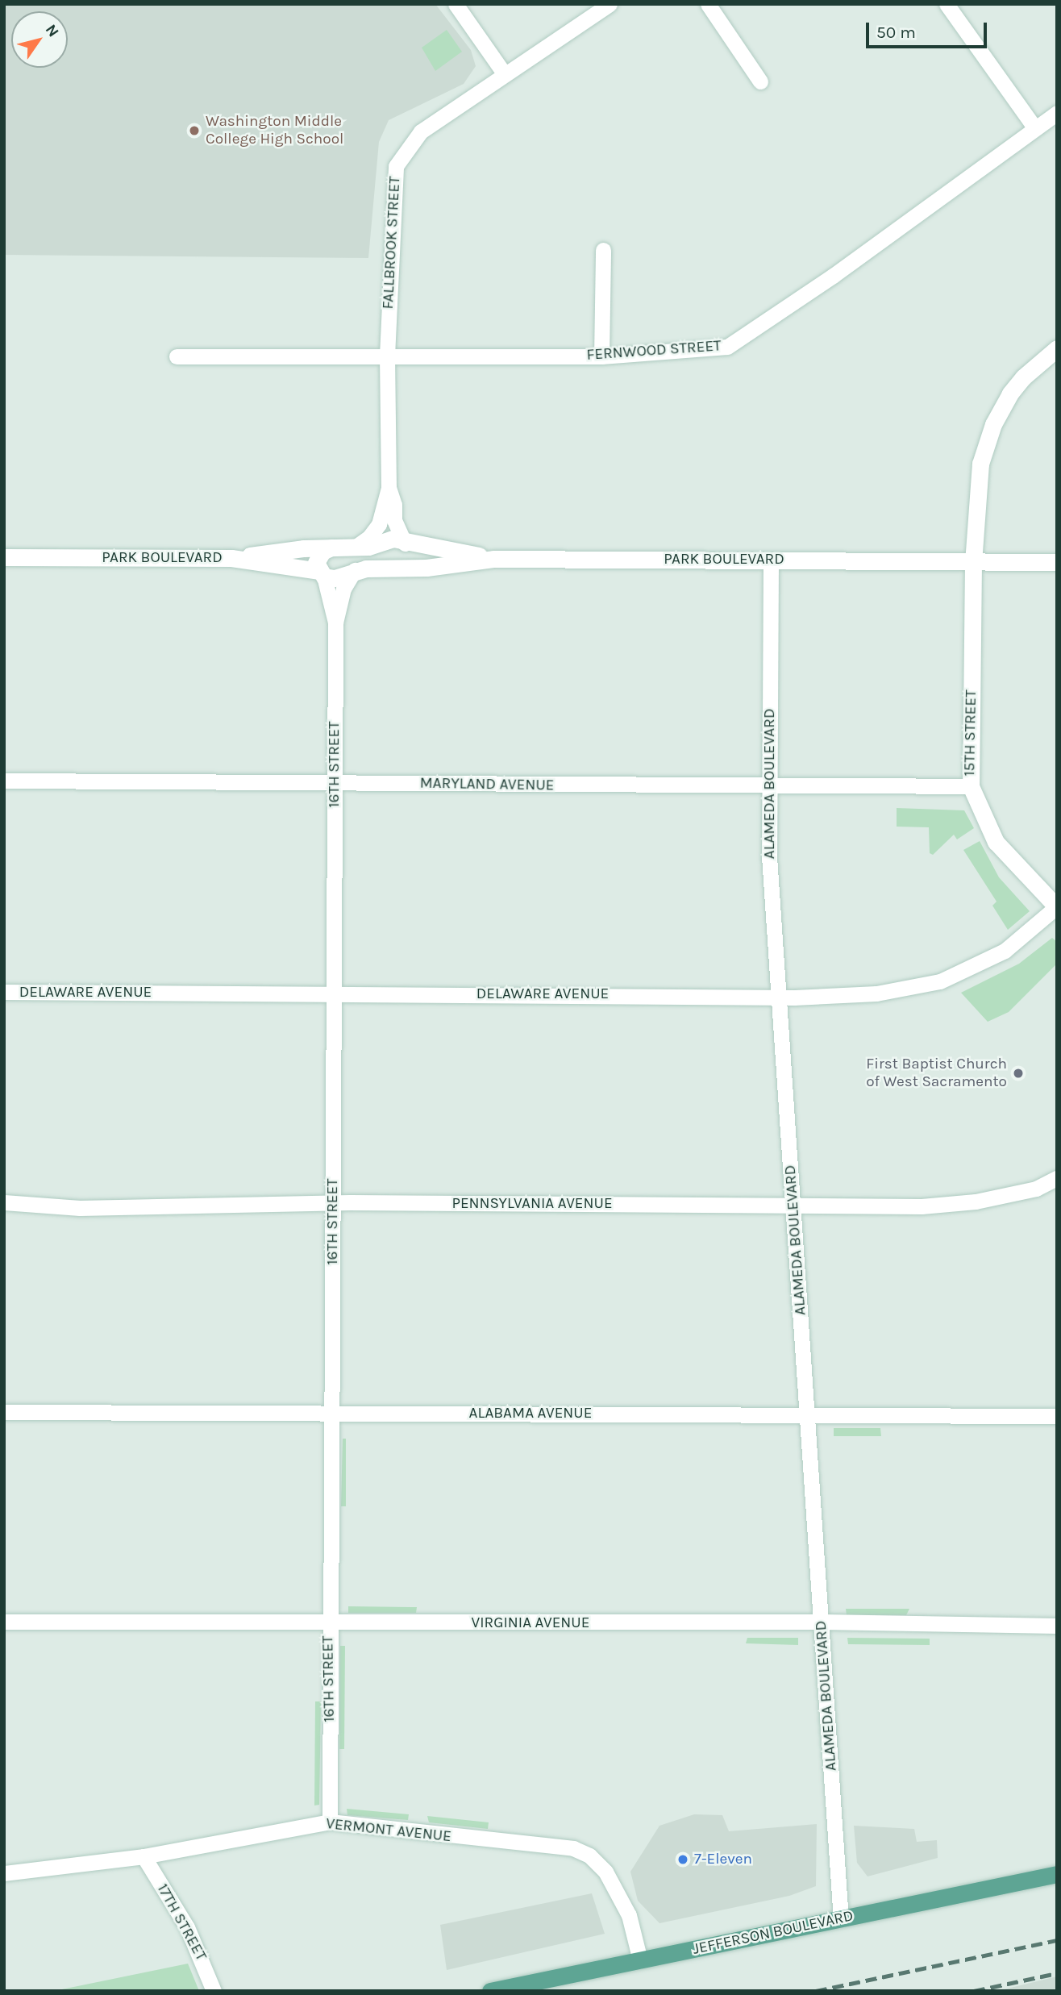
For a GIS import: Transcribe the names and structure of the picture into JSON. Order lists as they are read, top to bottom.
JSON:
{
  "streets": {
    "main road": ["JEFFERSON BOULEVARD"],
    "street": [
      "FALLBROOK STREET",
      "FERNWOOD STREET",
      "PARK BOULEVARD",
      "15TH STREET",
      "16TH STREET",
      "ALAMEDA BOULEVARD",
      "MARYLAND AVENUE",
      "DELAWARE AVENUE",
      "PENNSYLVANIA AVENUE",
      "ALABAMA AVENUE",
      "VIRGINIA AVENUE",
      "VERMONT AVENUE",
      "17TH STREET"
    ]
  },
  "crossings": [
    ["FALLBROOK STREET", "FERNWOOD STREET"],
    ["PARK BOULEVARD", "15TH STREET"],
    ["PARK BOULEVARD", "ALAMEDA BOULEVARD"],
    ["15TH STREET", "MARYLAND AVENUE"],
    ["15TH STREET", "DELAWARE AVENUE"],
    ["16TH STREET", "MARYLAND AVENUE"],
    ["16TH STREET", "DELAWARE AVENUE"],
    ["16TH STREET", "PENNSYLVANIA AVENUE"],
    ["16TH STREET", "ALABAMA AVENUE"],
    ["16TH STREET", "VIRGINIA AVENUE"],
    ["16TH STREET", "VERMONT AVENUE"],
    ["ALAMEDA BOULEVARD", "MARYLAND AVENUE"],
    ["ALAMEDA BOULEVARD", "DELAWARE AVENUE"],
    ["ALAMEDA BOULEVARD", "PENNSYLVANIA AVENUE"],
    ["ALAMEDA BOULEVARD", "ALABAMA AVENUE"],
    ["ALAMEDA BOULEVARD", "VIRGINIA AVENUE"],
    ["ALAMEDA BOULEVARD", "JEFFERSON BOULEVARD"],
    ["VERMONT AVENUE", "17TH STREET"],
    ["VERMONT AVENUE", "JEFFERSON BOULEVARD"]
  ],
  "places": ["Washington Middle College High School", "First Baptist Church of West Sacramento", "7-Eleven"],
  "scale_bar": "50 m",
  "north": "top right"
}
